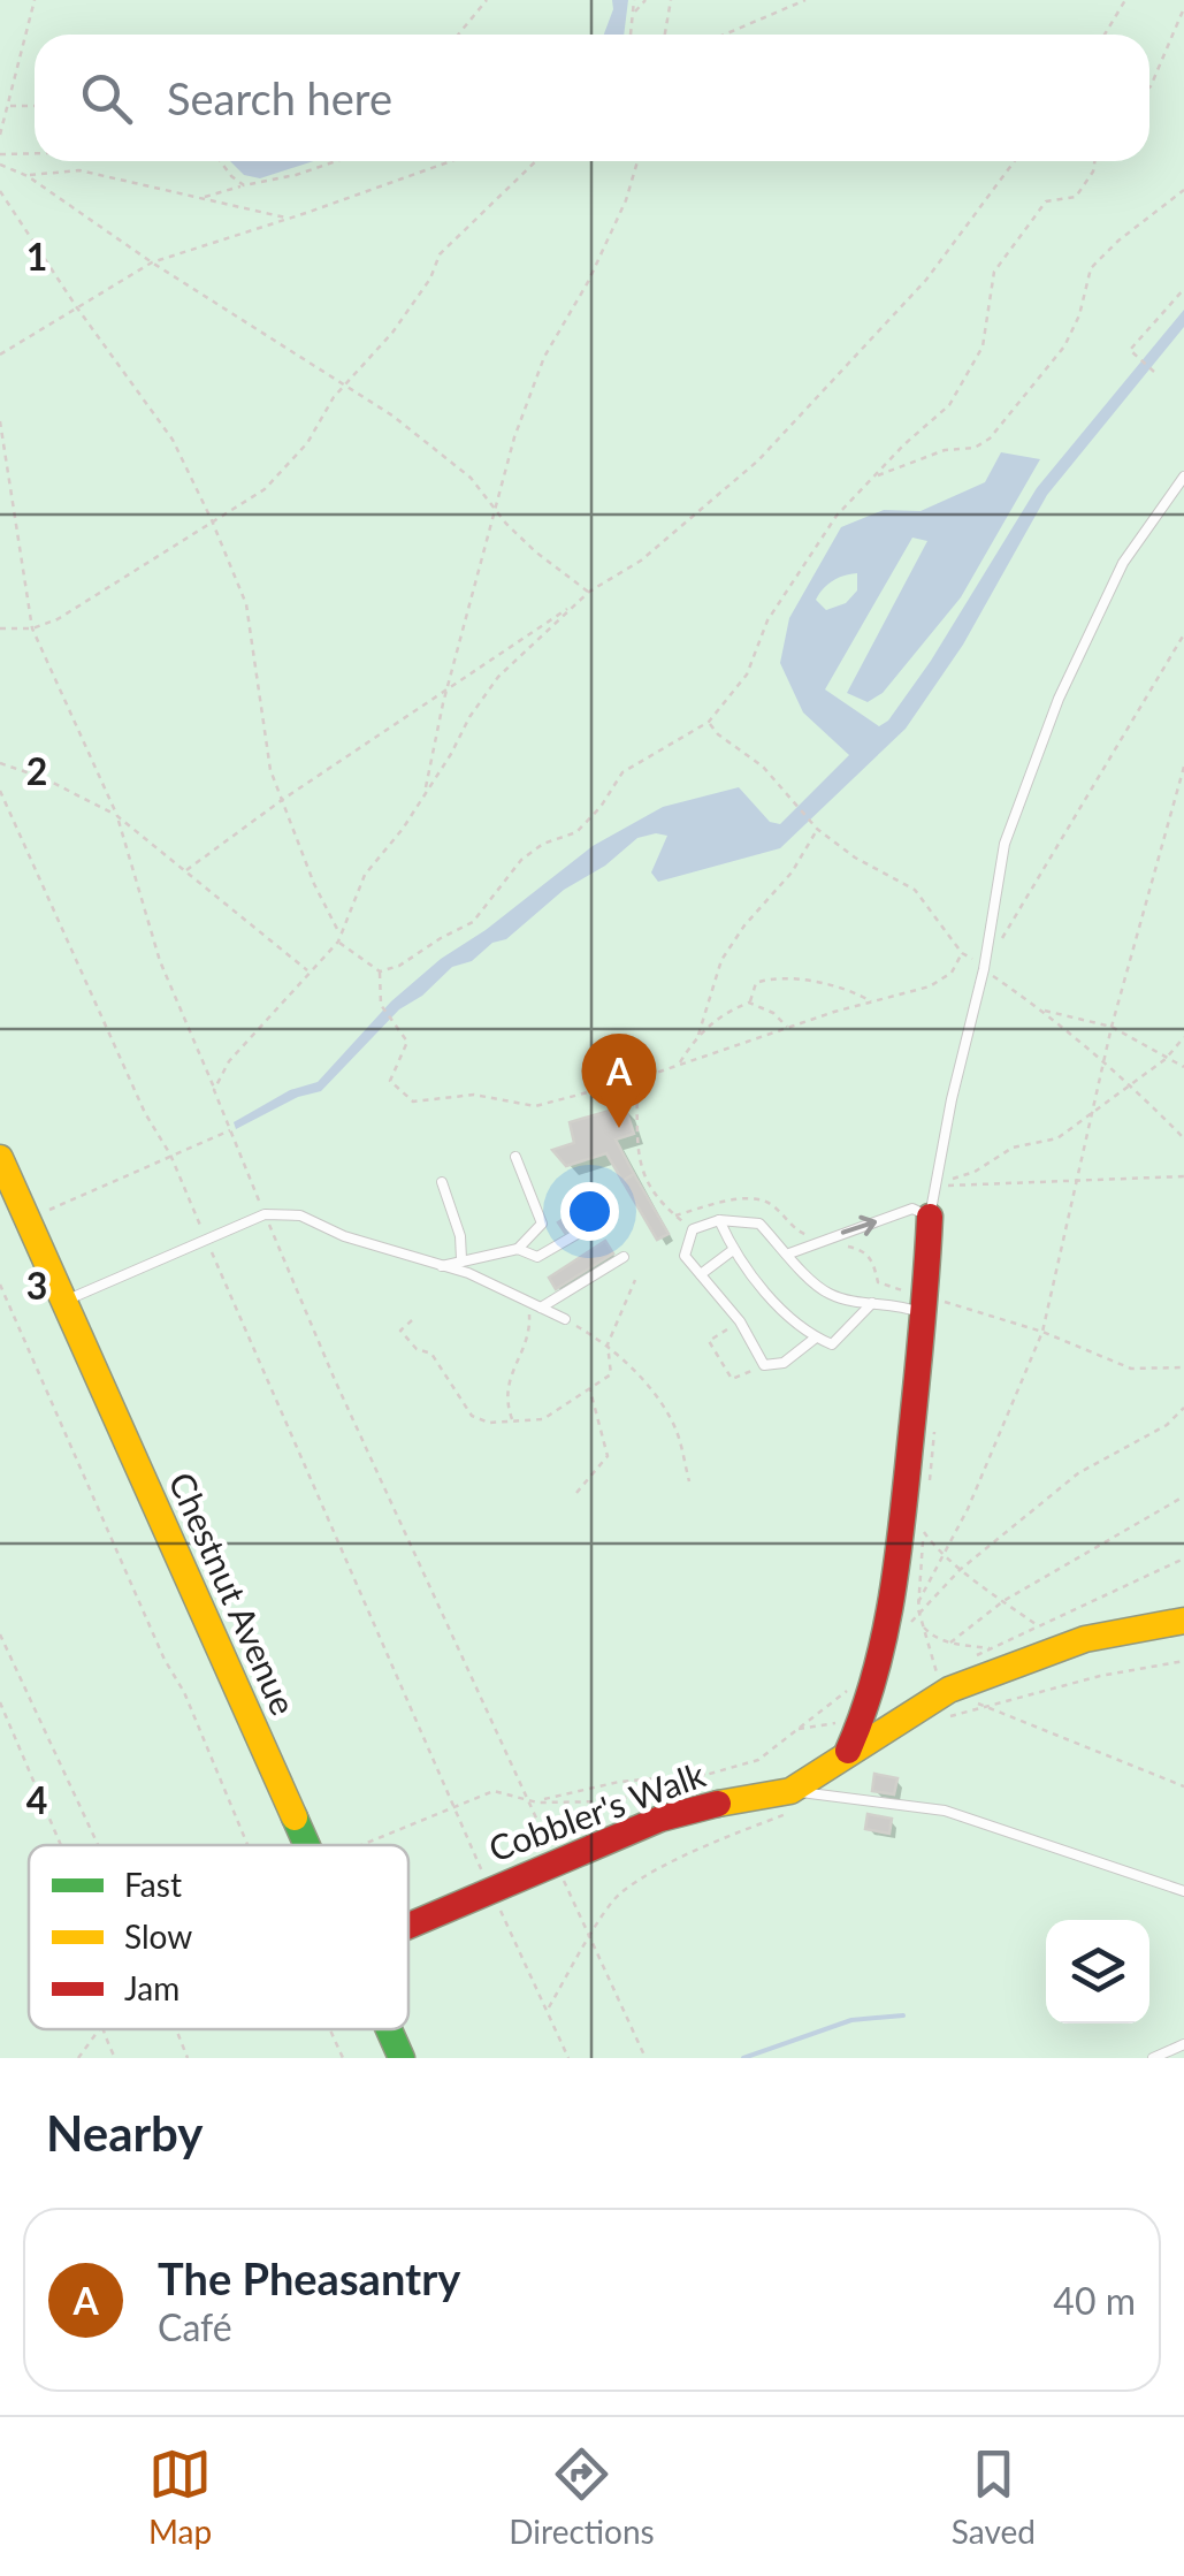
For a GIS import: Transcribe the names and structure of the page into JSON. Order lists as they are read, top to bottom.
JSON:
{
  "streets": {
    "street": ["Chestnut Avenue", "Cobbler's Walk"]
  },
  "legend": ["Fast", "Slow", "Jam"],
  "page": {
    "search": "Search here",
    "pins": "A",
    "heading": "Nearby",
    "list": [
      {
        "mark": "A",
        "name": "The Pheasantry",
        "note": "Café",
        "value": "40 m"
      }
    ],
    "nav": ["Map", "Directions", "Saved"]
  },
  "grid": {
    "rows": [
      "1",
      "2",
      "3",
      "4"
    ]
  }
}
